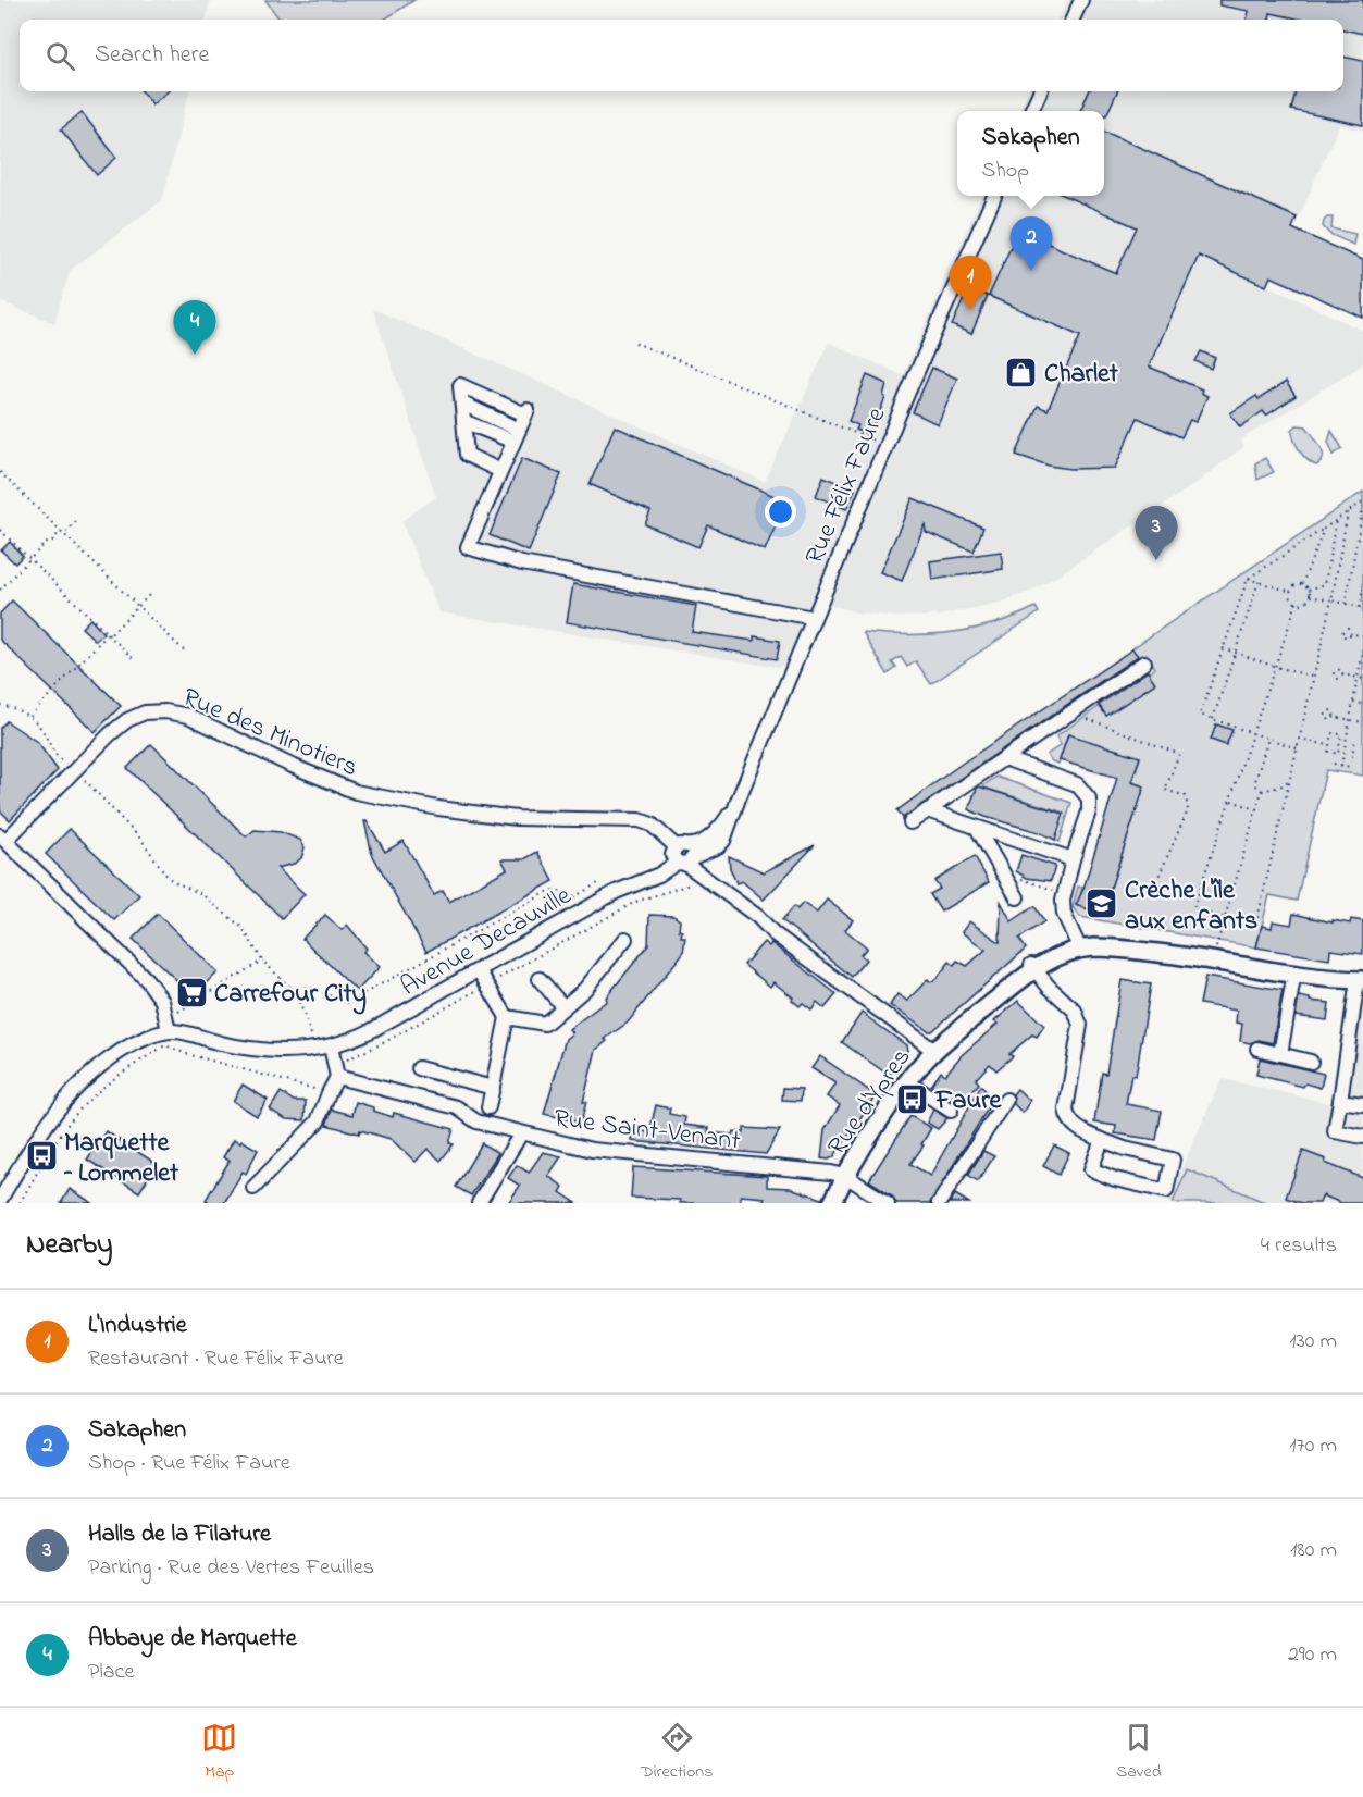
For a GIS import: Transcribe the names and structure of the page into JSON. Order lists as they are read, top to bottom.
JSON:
{
  "streets": {
    "main road": ["Rue d'Ypres"],
    "street": [
      "Rue Félix Faure",
      "Rue des Minotiers",
      "Avenue Decauville",
      "Rue Saint-Venant"
    ]
  },
  "crossings": [
    ["Rue Félix Faure", "Rue des Minotiers"],
    ["Rue Félix Faure", "Avenue Decauville"],
    ["Rue des Minotiers", "Avenue Decauville"],
    ["Rue d'Ypres", "Rue Saint-Venant"]
  ],
  "places": {
    "shop": ["Charlet"],
    "school or university": ["Crèche L'île aux enfants"],
    "supermarket": ["Carrefour City"],
    "bus stop": ["Faure", "Marquette – Lommelet"]
  },
  "page": {
    "search": "Search here",
    "popup": ["Sakaphen", "Shop"],
    "pins": [
      "2",
      "1",
      "4",
      "3"
    ],
    "heading": ["Nearby", "4 results"],
    "list": [
      {
        "mark": "1",
        "name": "L'Industrie",
        "note": "Restaurant · Rue Félix Faure",
        "value": "130 m"
      },
      {
        "mark": "2",
        "name": "Sakaphen",
        "note": "Shop · Rue Félix Faure",
        "value": "170 m"
      },
      {
        "mark": "3",
        "name": "Halls de la Filature",
        "note": "Parking · Rue des Vertes Feuilles",
        "value": "180 m"
      },
      {
        "mark": "4",
        "name": "Abbaye de Marquette",
        "note": "Place",
        "value": "290 m"
      }
    ],
    "nav": ["Map", "Directions", "Saved"]
  }
}
